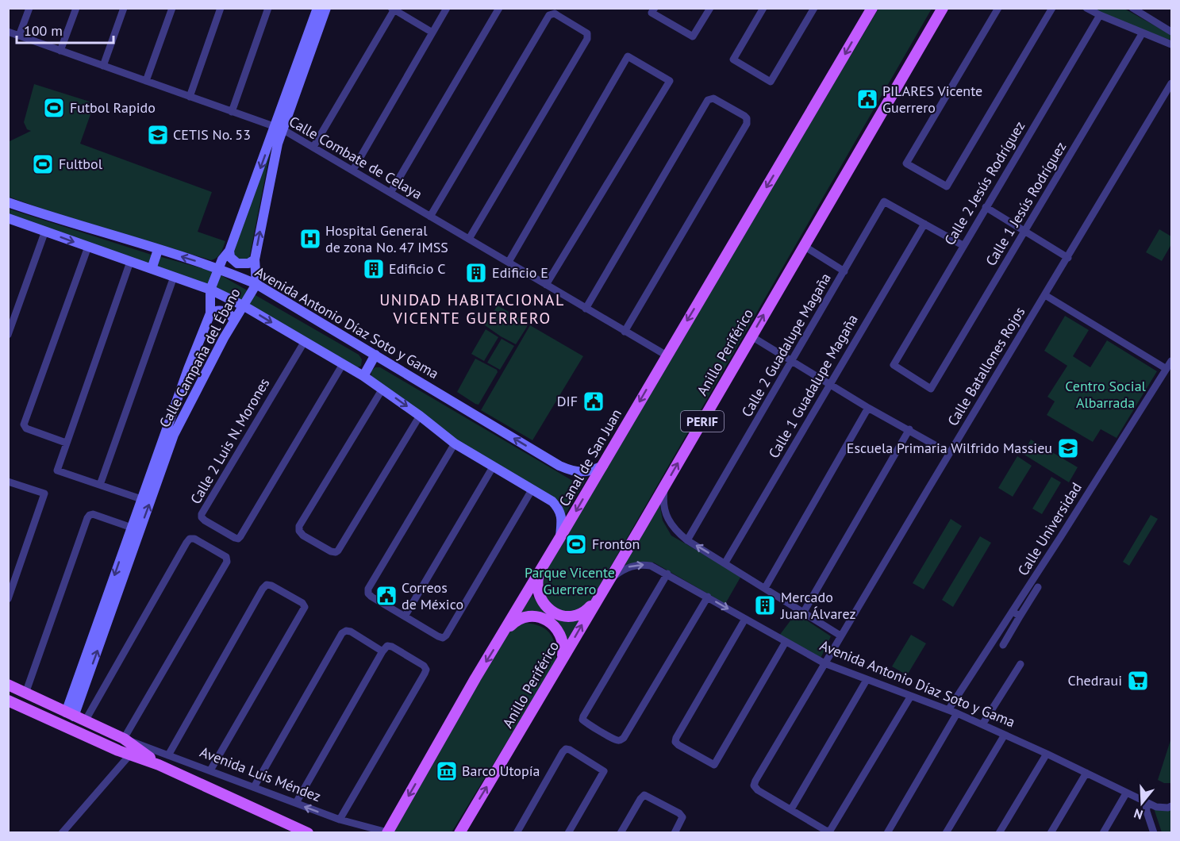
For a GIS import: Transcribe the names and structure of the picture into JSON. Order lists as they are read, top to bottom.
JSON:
{
  "streets": {
    "main road": [
      "Anillo Periférico",
      "PERIF",
      "Canal de San Juan",
      "Avenida Luis Méndez"
    ],
    "street": [
      "Calle Combate de Celaya",
      "Calle 2 Jesús Rodríguez",
      "Calle 1 Jesús Rodríguez",
      "Avenida Antonio Díaz Soto y Gama",
      "Calle 2 Guadalupe Magaña",
      "Calle Campaña del Ébano",
      "Calle Batallones Rojos",
      "Calle 1 Guadalupe Magaña",
      "Calle 2 Luis N. Morones",
      "Calle Universidad"
    ]
  },
  "crossings": [
    ["Calle Combate de Celaya", "Calle Campaña del Ébano"],
    ["Calle Combate de Celaya", "Canal de San Juan"],
    ["Calle 2 Jesús Rodríguez", "Calle 1 Jesús Rodríguez"],
    ["Avenida Antonio Díaz Soto y Gama", "Anillo Periférico"],
    ["Avenida Antonio Díaz Soto y Gama", "Calle Campaña del Ébano"],
    ["Avenida Antonio Díaz Soto y Gama", "Calle Batallones Rojos"],
    ["Avenida Antonio Díaz Soto y Gama", "Canal de San Juan"],
    ["Avenida Antonio Díaz Soto y Gama", "Calle Universidad"],
    ["Calle 2 Guadalupe Magaña", "Calle 1 Guadalupe Magaña"],
    ["Calle Campaña del Ébano", "Avenida Luis Méndez"]
  ],
  "one_way": ["Canal de San Juan"],
  "districts": ["UNIDAD HABITACIONAL VICENTE GUERRERO"],
  "parks": ["Centro Social Albarrada", "Parque Vicente Guerrero"],
  "places": {
    "public building": ["PILARES Vicente Guerrero", "DIF", "Correos de México"],
    "sports": ["Futbol Rapido", "Fultbol", "Fronton"],
    "school or university": ["CETIS No. 53", "Escuela Primaria Wilfrido Massieu"],
    "hospital": ["Hospital General de zona No. 47 IMSS"],
    "building": ["Edificio C", "Edificio E", "Mercado Juan Álvarez"],
    "supermarket": ["Chedraui"],
    "museum": ["Barco Utopía"]
  },
  "scale_bar": "100 m",
  "north": "bottom"
}
